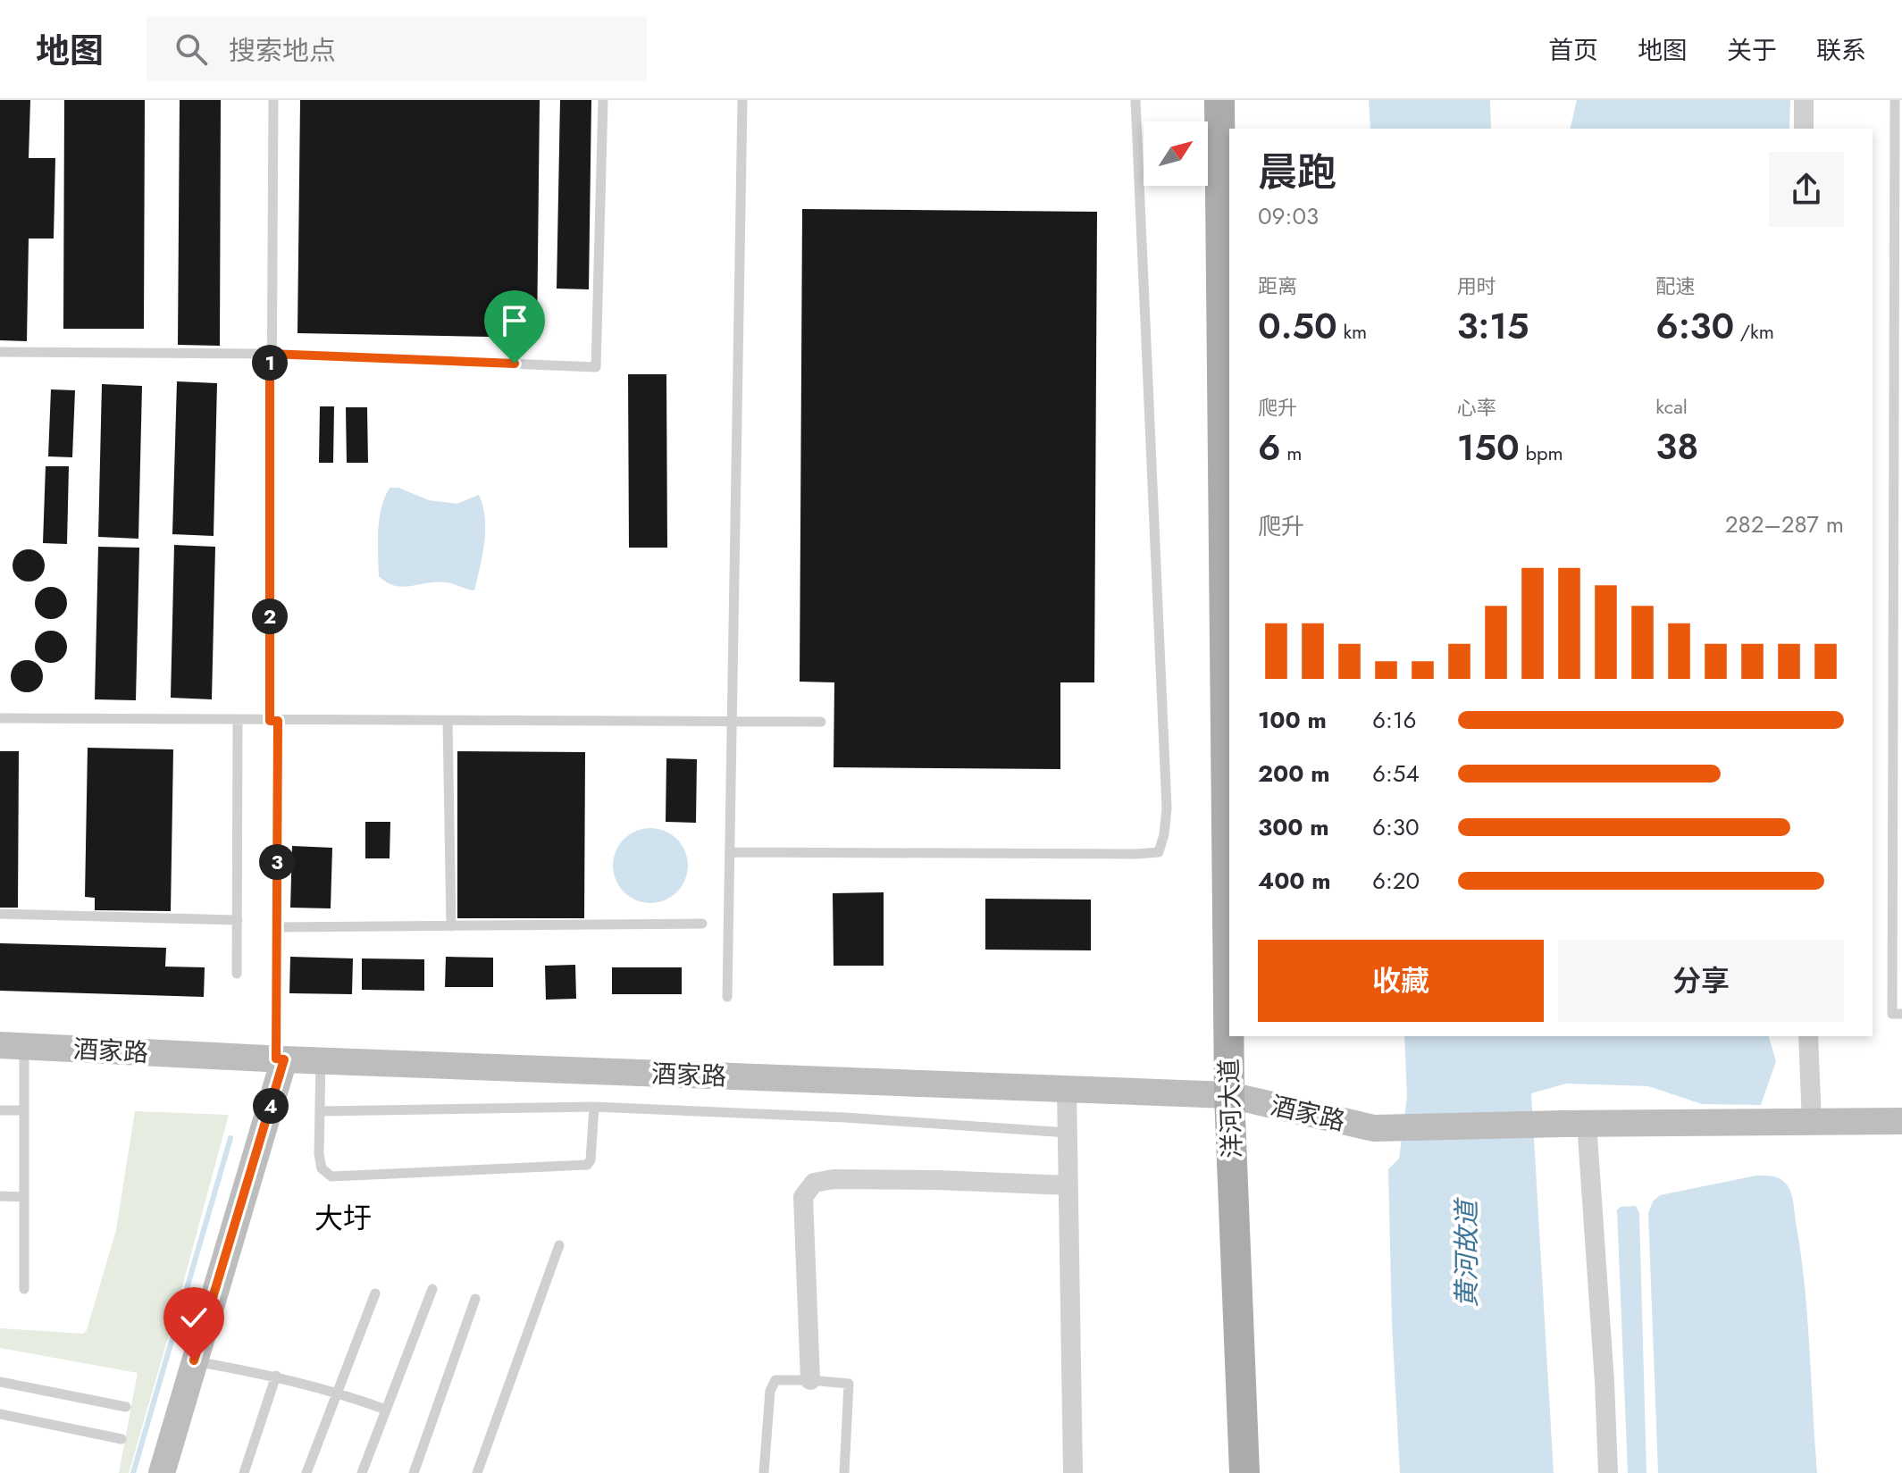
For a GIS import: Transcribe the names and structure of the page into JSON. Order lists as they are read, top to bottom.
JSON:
{
  "streets": {
    "main road": ["洋河大道"],
    "street": ["酒家路"]
  },
  "crossings": [
    ["酒家路", "洋河大道"]
  ],
  "districts": ["大圩"],
  "water": ["黄河故道"],
  "north": "top right",
  "page": {
    "header": "地图",
    "search": "搜索地点",
    "nav": [
      "首页",
      "地图",
      "关于",
      "联系"
    ],
    "heading": ["晨跑", "09:03"],
    "stats": [
      ["距离", "0.50 km"],
      ["用时", "3:15"],
      ["配速", "6:30 /km"],
      ["爬升", "6 m"],
      ["心率", "150 bpm"],
      ["kcal", "38"]
    ],
    "pins": [
      "1",
      "2",
      "3",
      "4"
    ],
    "chart": ["爬升", "282–287 m"],
    "list": [
      {
        "name": "100 m",
        "note": "6:16"
      },
      {
        "name": "200 m",
        "note": "6:54"
      },
      {
        "name": "300 m",
        "note": "6:30"
      },
      {
        "name": "400 m",
        "note": "6:20"
      }
    ],
    "buttons": ["收藏", "分享"]
  }
}
